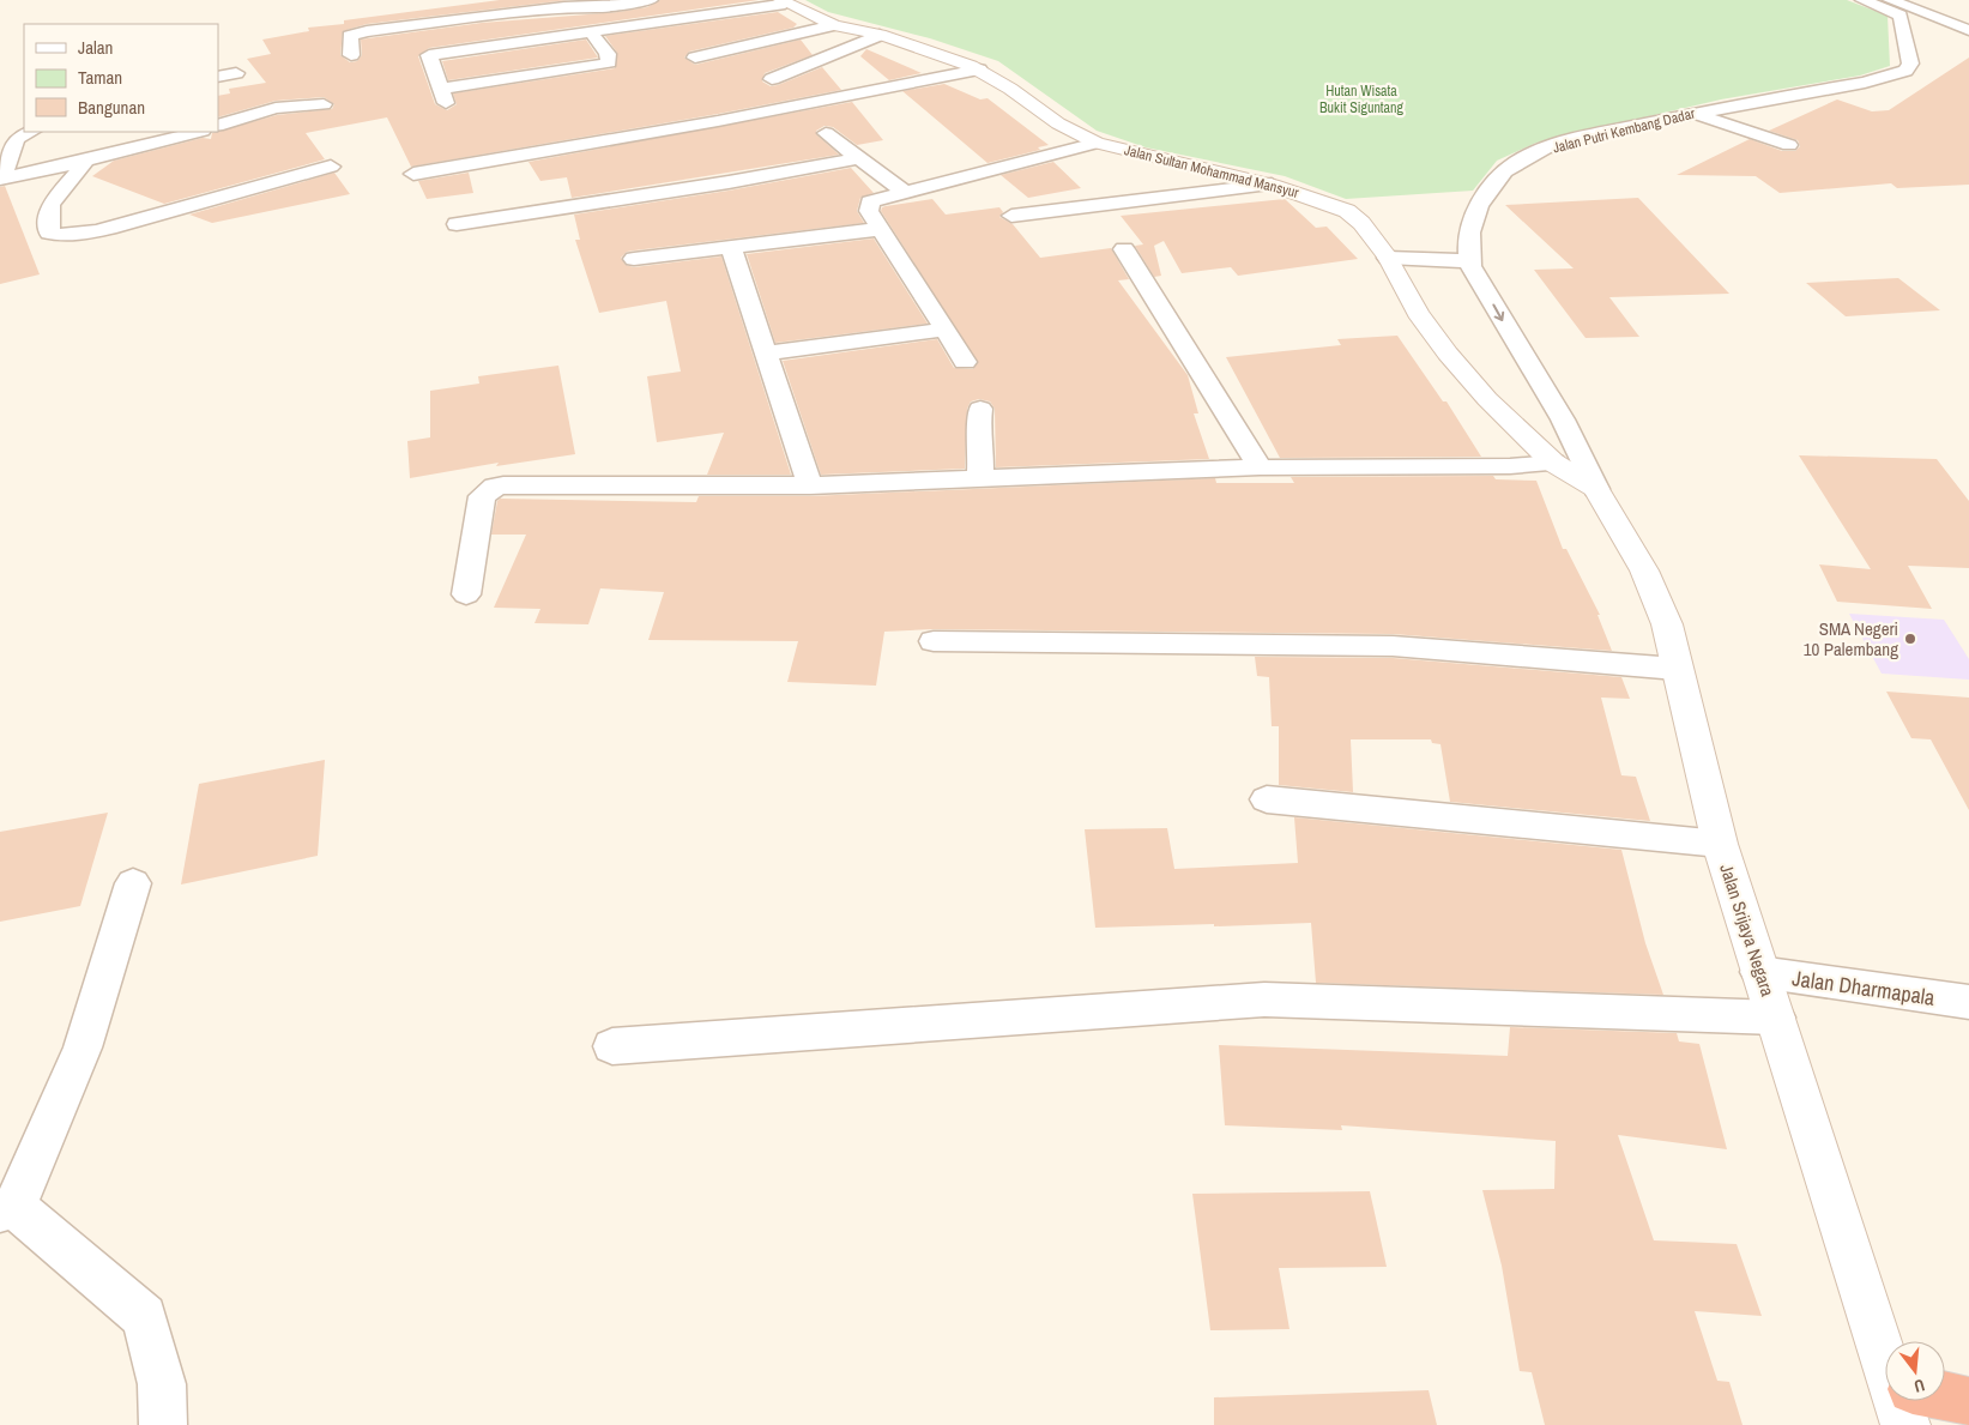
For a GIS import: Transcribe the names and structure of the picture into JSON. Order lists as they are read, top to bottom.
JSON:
{
  "streets": {
    "street": [
      "Jalan Putri Kembang Dadar",
      "Jalan Sultan Mohammad Mansyur",
      "Jalan Srijaya Negara",
      "Jalan Dharmapala"
    ]
  },
  "crossings": [
    ["Jalan Putri Kembang Dadar", "Jalan Srijaya Negara"],
    ["Jalan Sultan Mohammad Mansyur", "Jalan Srijaya Negara"],
    ["Jalan Srijaya Negara", "Jalan Dharmapala"]
  ],
  "parks": ["Hutan Wisata Bukit Siguntang"],
  "places": ["SMA Negeri 10 Palembang"],
  "legend": ["Jalan", "Taman", "Bangunan"],
  "north": "bottom"
}
